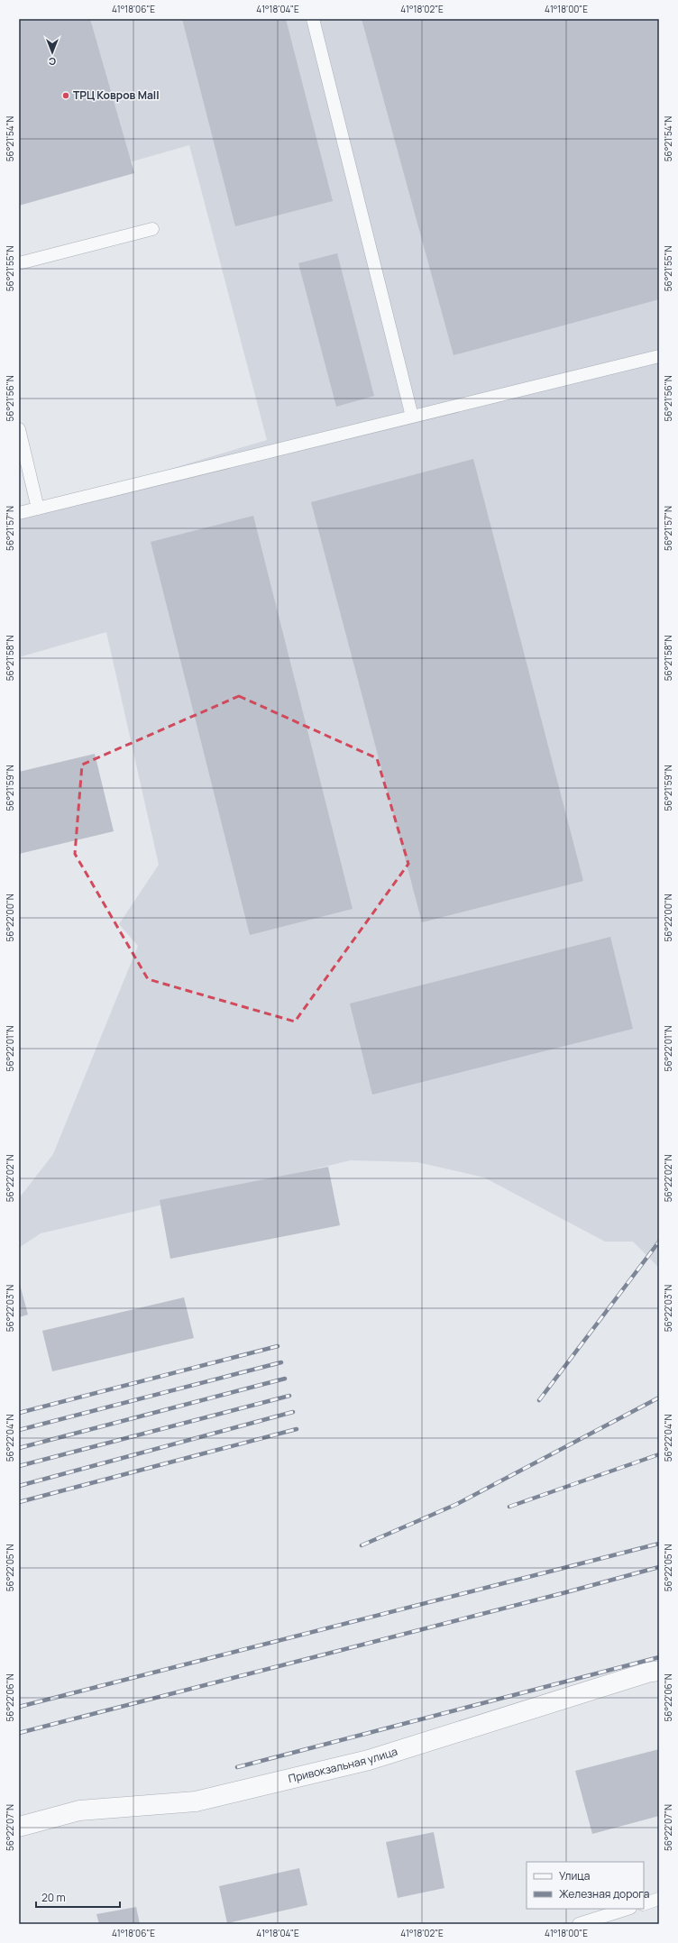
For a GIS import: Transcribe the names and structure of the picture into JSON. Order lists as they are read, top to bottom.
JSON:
{
  "streets": {
    "street": ["Привокзальная улица"]
  },
  "places": ["ТРЦ Ковров Mall"],
  "legend": ["Улица", "Железная дорога"],
  "scale_bar": "20 m",
  "north": "bottom",
  "coordinates": [
    "41°18'06\"E",
    "41°18'04\"E",
    "41°18'02\"E",
    "41°18'00\"E",
    "56°21'54\"N",
    "56°21'55\"N",
    "56°21'56\"N",
    "56°21'57\"N",
    "56°21'58\"N",
    "56°21'59\"N",
    "56°22'00\"N",
    "56°22'01\"N",
    "56°22'02\"N",
    "56°22'03\"N",
    "56°22'04\"N",
    "56°22'05\"N",
    "56°22'06\"N",
    "56°22'07\"N"
  ]
}
